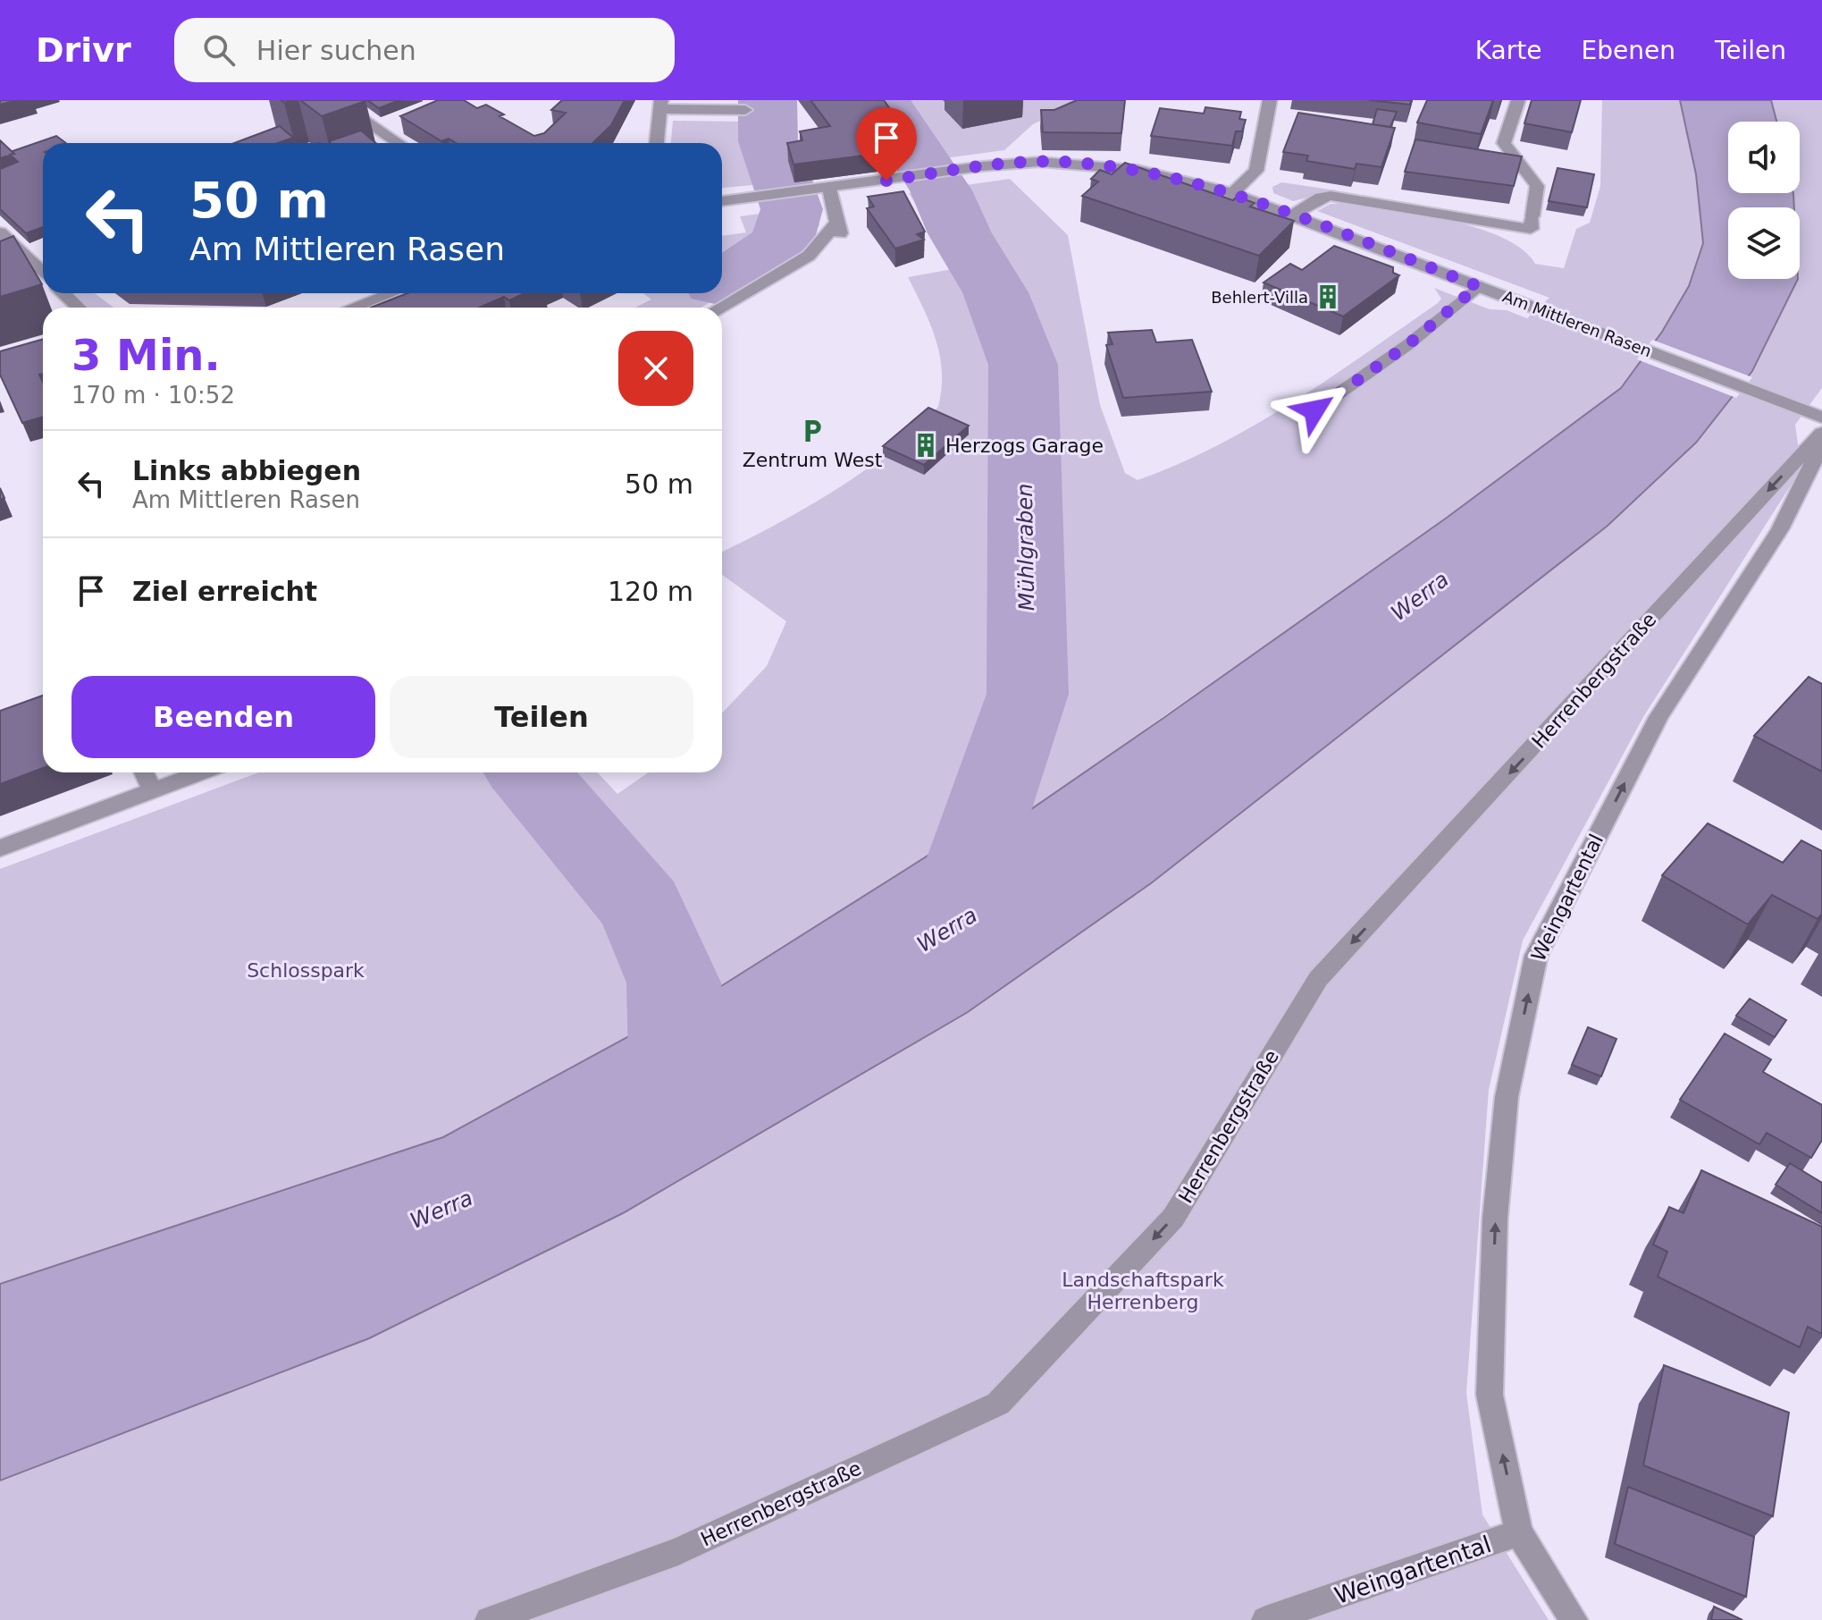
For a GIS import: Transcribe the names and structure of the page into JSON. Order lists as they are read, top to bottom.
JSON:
{
  "streets": {
    "street": ["Am Mittleren Rasen", "Herrenbergstraße", "Weingartental"]
  },
  "one_way": ["Herrenbergstraße", "Weingartental"],
  "water": ["Mühlgraben", "Werra"],
  "parks": ["Schlosspark", "Landschaftspark Herrenberg"],
  "places": {
    "building": ["Behlert-Villa", "Herzogs Garage"],
    "parking": ["Zentrum West"]
  },
  "page": {
    "header": "Drivr",
    "search": "Hier suchen",
    "nav": ["Karte", "Ebenen", "Teilen"],
    "turn": ["50 m", "Am Mittleren Rasen"],
    "heading": ["3 Min.", "170 m · 10:52"],
    "list": [
      {
        "name": "Links abbiegen",
        "note": "Am Mittleren Rasen",
        "value": "50 m"
      },
      {
        "name": "Ziel erreicht",
        "value": "120 m"
      }
    ],
    "buttons": ["Beenden", "Teilen"]
  }
}
